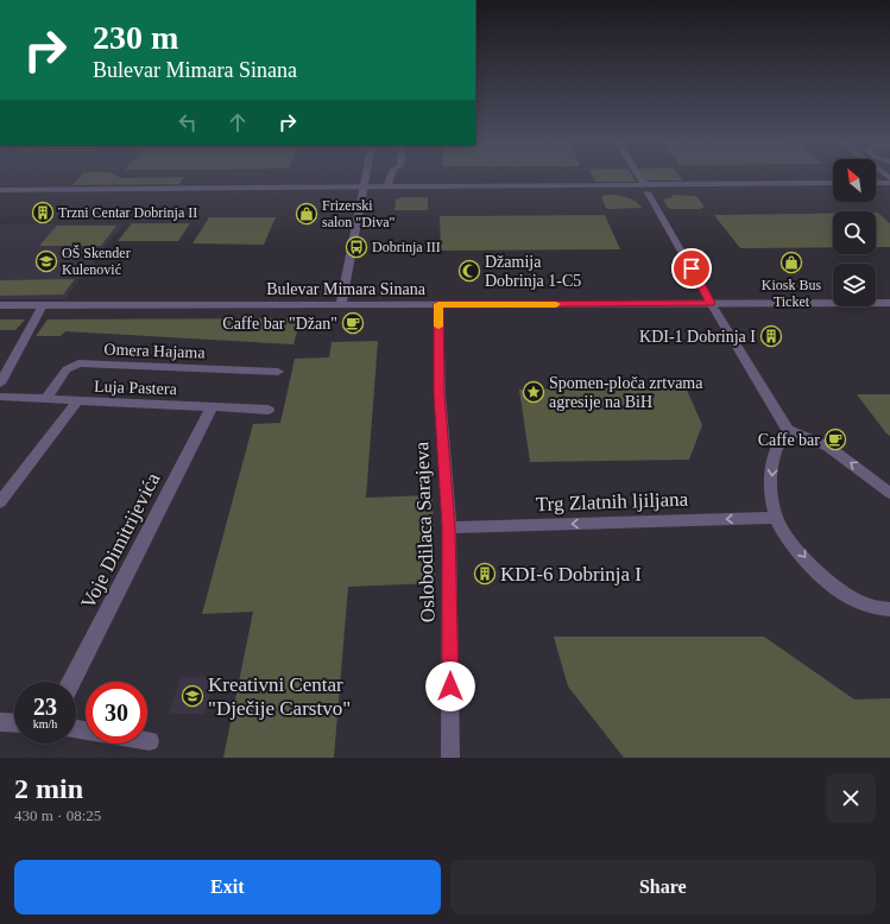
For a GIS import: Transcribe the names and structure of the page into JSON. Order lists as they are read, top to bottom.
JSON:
{
  "streets": {
    "street": [
      "Bulevar Mimara Sinana",
      "Omera Hajama",
      "Luja Pastera",
      "Trg Zlatnih ljiljana",
      "Oslobodilaca Sarajeva",
      "Voje Dimitrijevića"
    ]
  },
  "crossings": [
    ["Bulevar Mimara Sinana", "Oslobodilaca Sarajeva"],
    ["Omera Hajama", "Luja Pastera"],
    ["Luja Pastera", "Voje Dimitrijevića"],
    ["Trg Zlatnih ljiljana", "Oslobodilaca Sarajeva"]
  ],
  "one_way": ["Trg Zlatnih ljiljana"],
  "places": {
    "building": ["Trzni Centar Dobrinja II", "KDI-1 Dobrinja I", "KDI-6 Dobrinja I"],
    "shop": ["Frizerski salon \"Diva\"", "Kiosk Bus Ticket"],
    "bus stop": ["Dobrinja III"],
    "school or university": ["OŠ Skender Kulenović", "Kreativni Centar \"Dječije Carstvo\""],
    "mosque": ["Džamija Dobrinja 1-C5"],
    "cafe": ["Caffe bar \"Džan\"", "Caffe bar"],
    "place": ["Spomen-ploča zrtvama agresije na BiH"]
  },
  "north": "top left",
  "page": {
    "turn": ["230 m", "Bulevar Mimara Sinana"],
    "speed": "23 km/h",
    "limit": "30",
    "heading": ["2 min", "430 m · 08:25"],
    "buttons": ["Exit", "Share"]
  }
}
